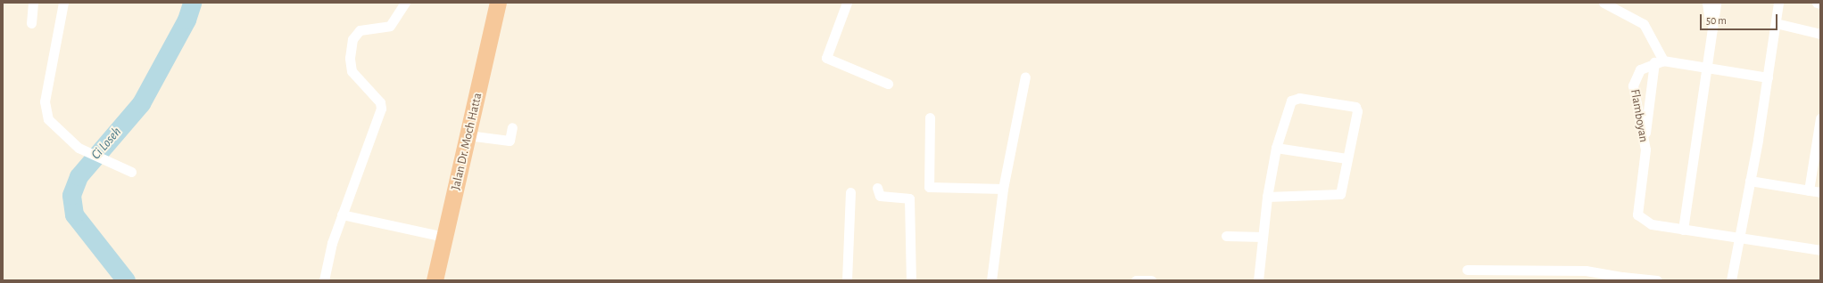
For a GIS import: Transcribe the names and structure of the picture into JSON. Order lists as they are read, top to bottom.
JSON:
{
  "streets": {
    "highway": ["Jalan Dr. Moch Hatta"],
    "street": ["Flamboyan"]
  },
  "water": ["Ci Loseh"],
  "scale_bar": "50 m"
}
